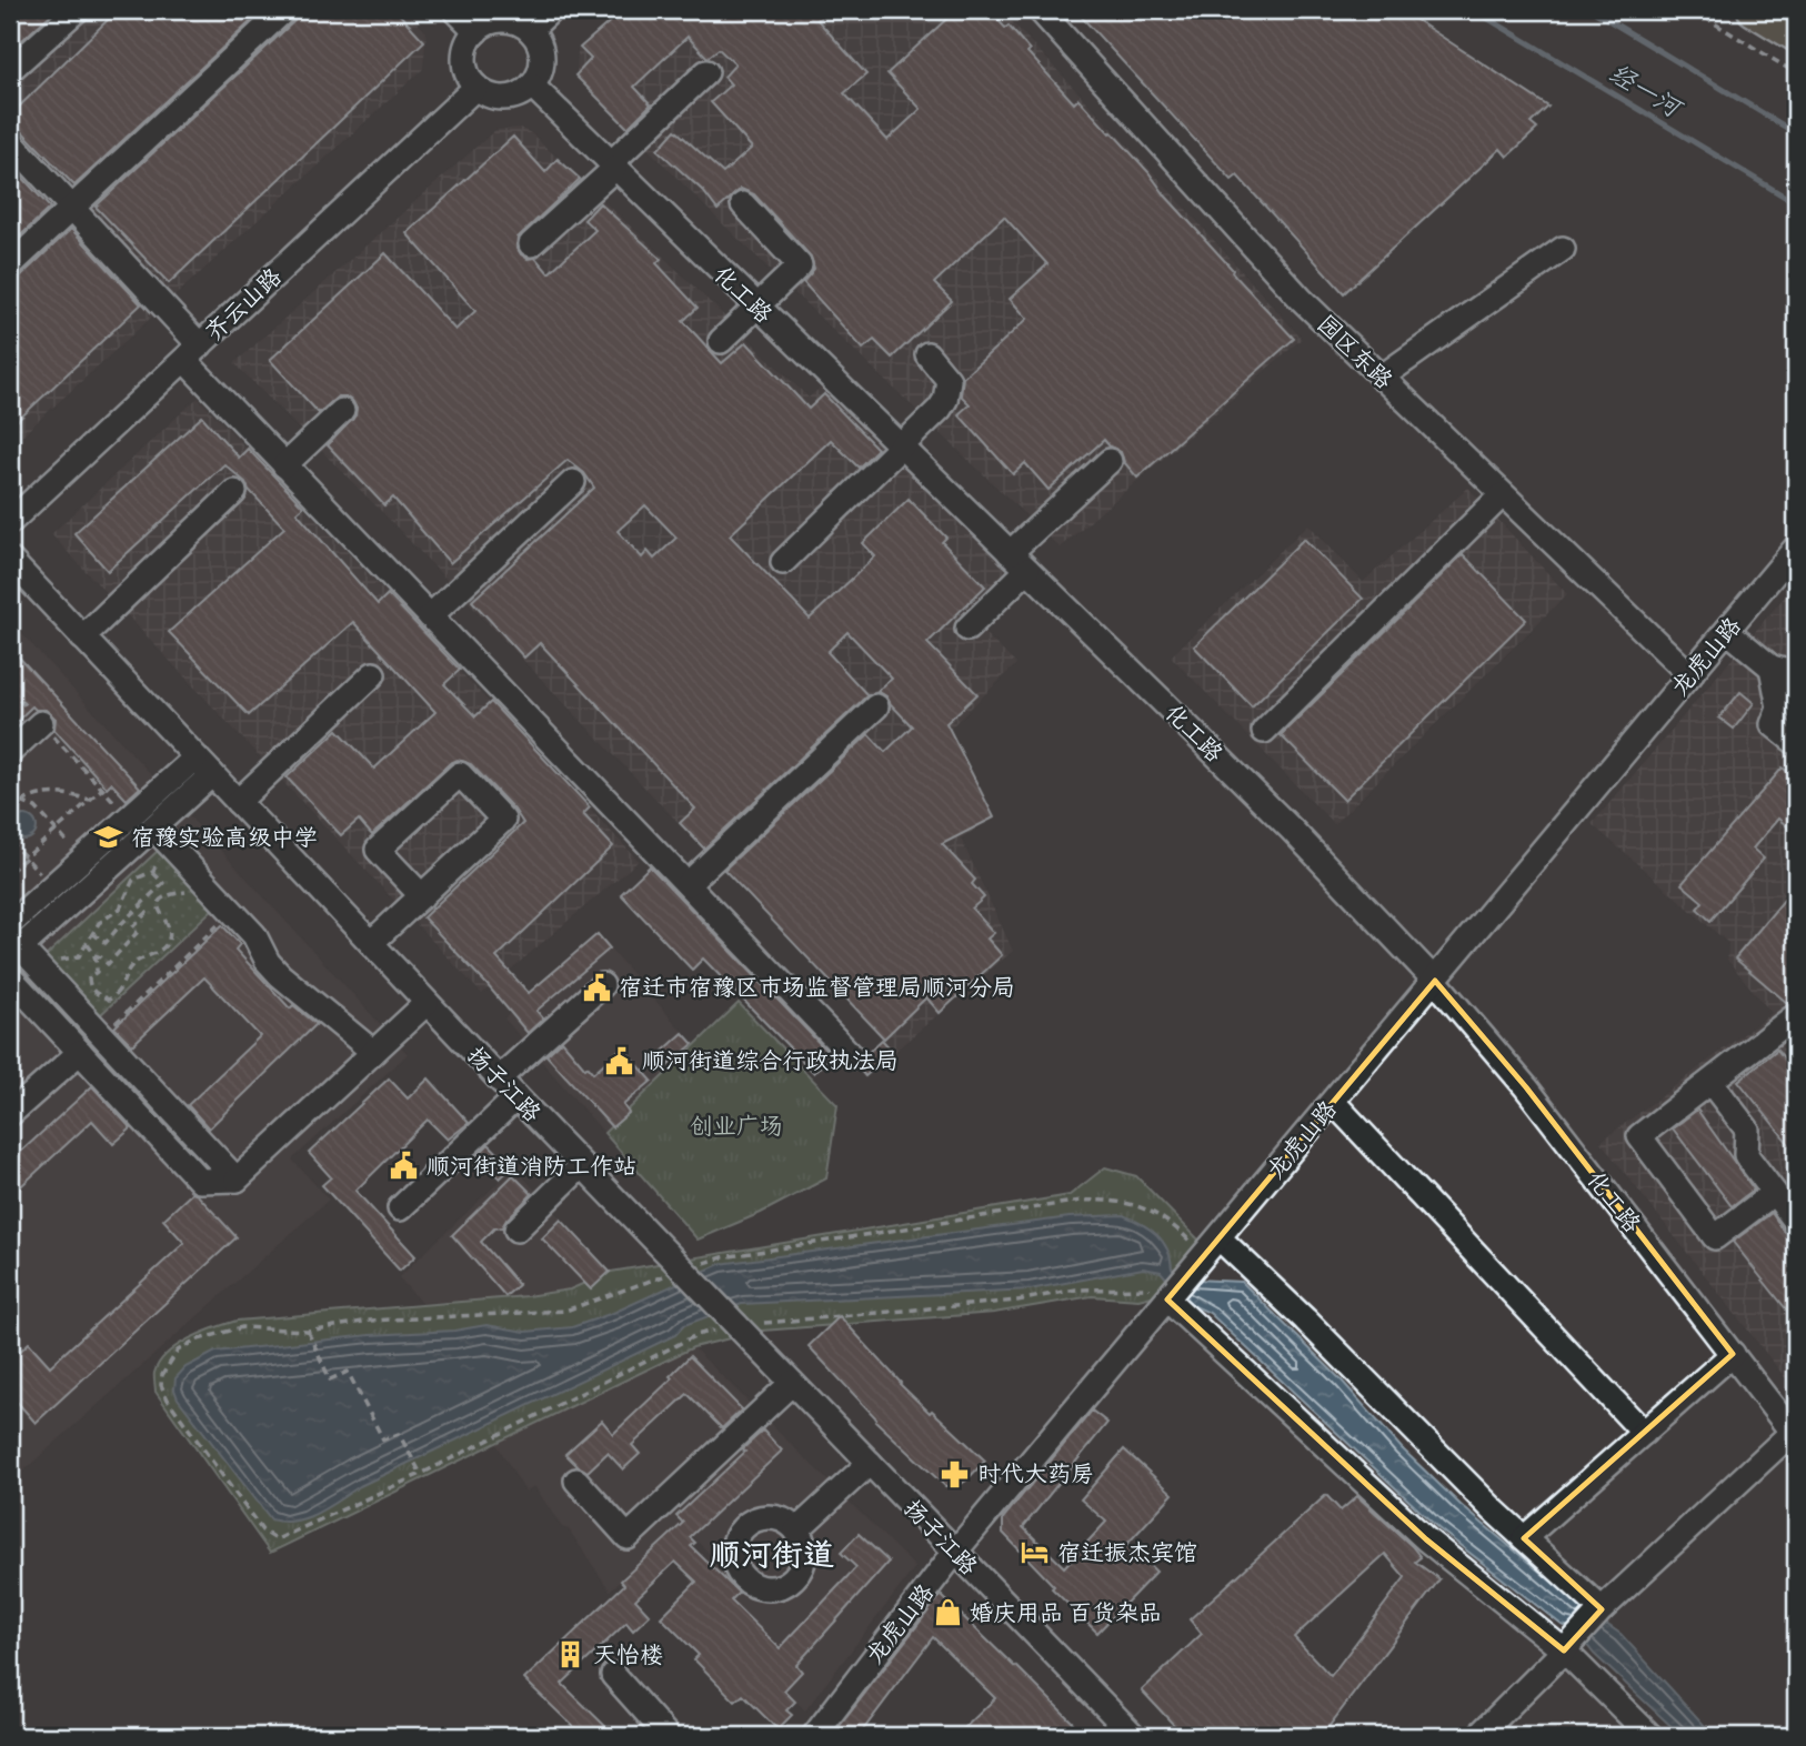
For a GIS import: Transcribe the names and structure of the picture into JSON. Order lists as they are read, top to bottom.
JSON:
{
  "streets": {
    "street": [
      "化工路",
      "齐云山路",
      "园区东路",
      "龙虎山路",
      "扬子江路"
    ]
  },
  "crossings": [
    ["化工路", "齐云山路"],
    ["化工路", "龙虎山路"],
    ["园区东路", "龙虎山路"],
    ["龙虎山路", "扬子江路"]
  ],
  "districts": ["顺河街道"],
  "water": ["经一河"],
  "parks": ["创业广场"],
  "places": {
    "school or university": ["宿豫实验高级中学"],
    "public building": ["宿迁市宿豫区市场监督管理局顺河分局", "顺河街道综合行政执法局", "顺河街道消防工作站"],
    "pharmacy": ["时代大药房"],
    "hotel": ["宿迁振杰宾馆"],
    "shop": ["婚庆用品 百货杂品"],
    "building": ["天怡楼"]
  }
}
